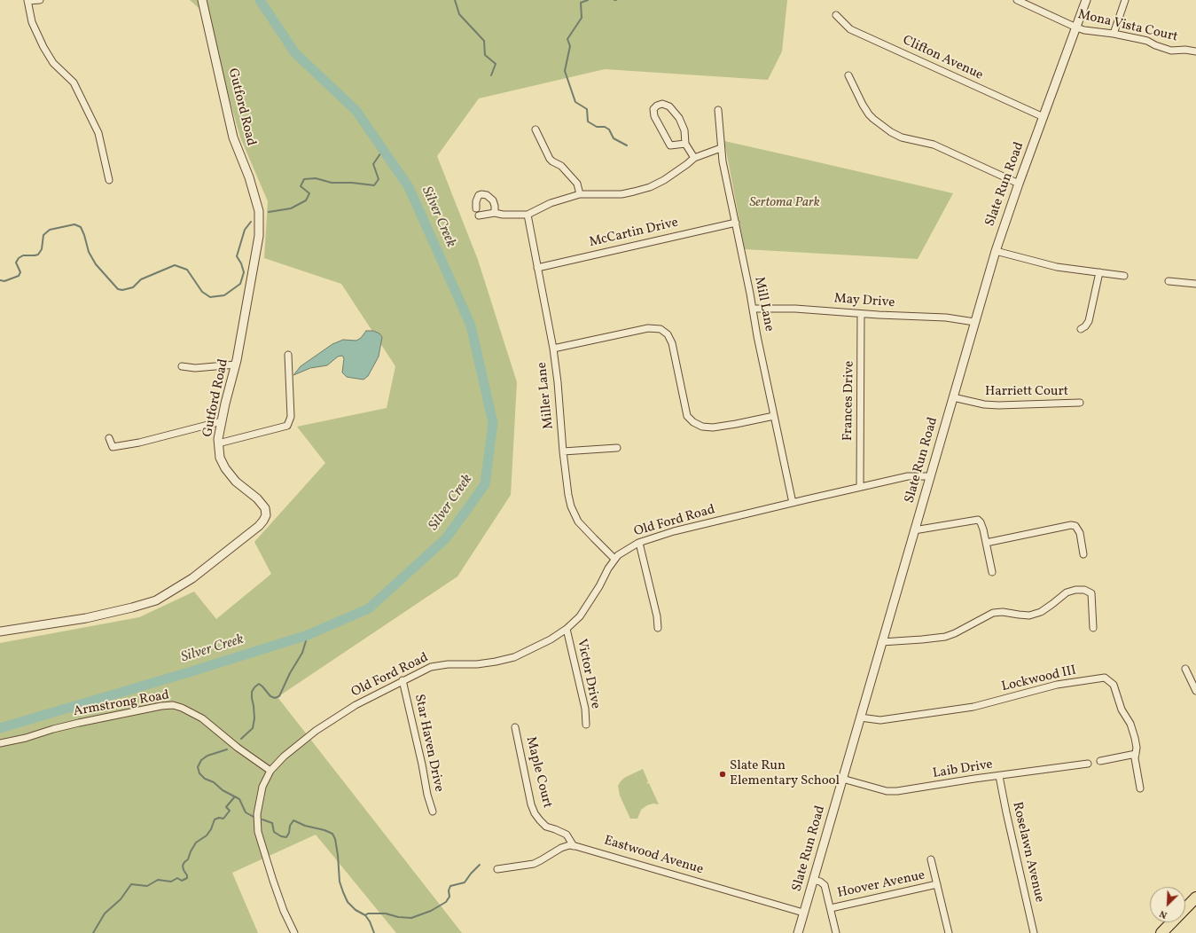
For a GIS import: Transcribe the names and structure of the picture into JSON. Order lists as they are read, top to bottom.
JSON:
{
  "streets": {
    "street": [
      "Mona Vista Court",
      "Clifton Avenue",
      "Gutford Road",
      "Slate Run Road",
      "McCartin Drive",
      "May Drive",
      "Mill Lane",
      "Harriett Court",
      "Miller Lane",
      "Frances Drive",
      "Old Ford Road",
      "Victor Drive",
      "Lockwood III",
      "Armstrong Road",
      "Star Haven Drive",
      "Laib Drive",
      "Maple Court",
      "Roselawn Avenue",
      "Eastwood Avenue",
      "Hoover Avenue"
    ]
  },
  "crossings": [
    ["Mona Vista Court", "Slate Run Road"],
    ["Clifton Avenue", "Slate Run Road"],
    ["Slate Run Road", "May Drive"],
    ["Slate Run Road", "Harriett Court"],
    ["Slate Run Road", "Old Ford Road"],
    ["Slate Run Road", "Lockwood III"],
    ["Slate Run Road", "Laib Drive"],
    ["Slate Run Road", "Eastwood Avenue"],
    ["McCartin Drive", "Mill Lane"],
    ["McCartin Drive", "Miller Lane"],
    ["May Drive", "Mill Lane"],
    ["May Drive", "Frances Drive"],
    ["Mill Lane", "Old Ford Road"],
    ["Miller Lane", "Old Ford Road"],
    ["Frances Drive", "Old Ford Road"],
    ["Old Ford Road", "Victor Drive"],
    ["Old Ford Road", "Armstrong Road"],
    ["Old Ford Road", "Star Haven Drive"],
    ["Laib Drive", "Roselawn Avenue"],
    ["Maple Court", "Eastwood Avenue"]
  ],
  "water": ["Silver Creek"],
  "parks": ["Sertoma Park"],
  "places": ["Slate Run Elementary School"],
  "north": "bottom left"
}
